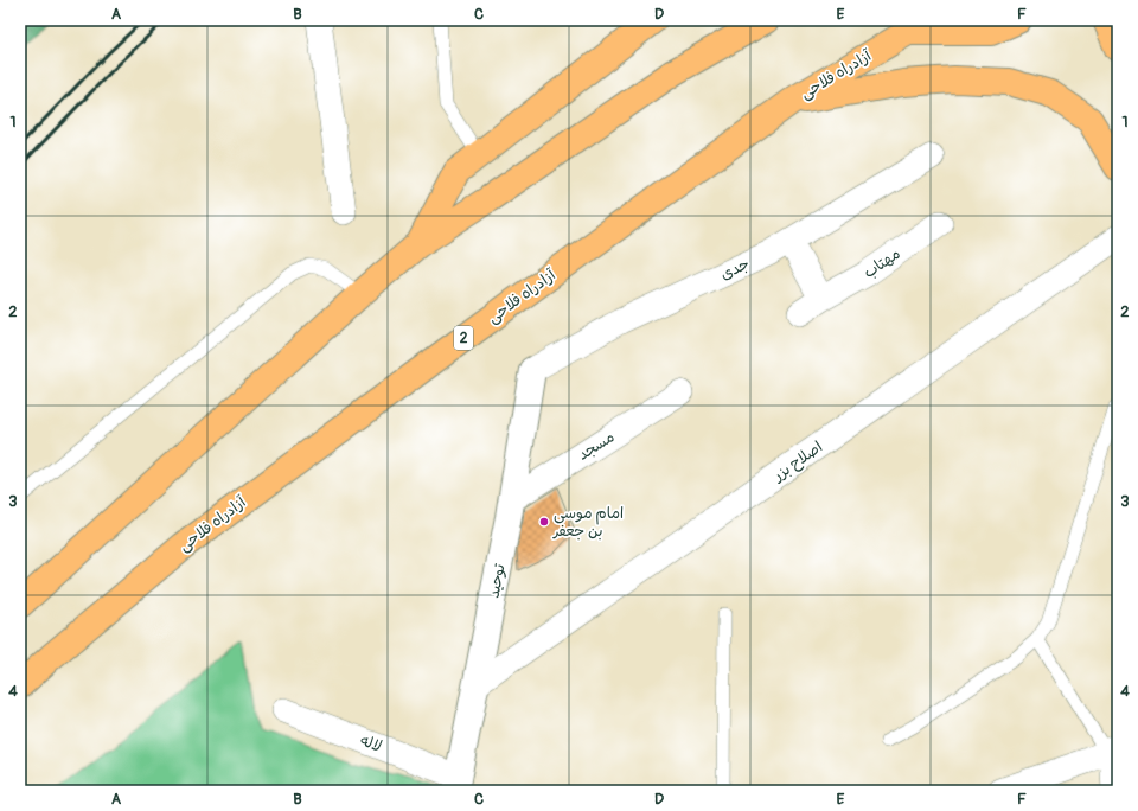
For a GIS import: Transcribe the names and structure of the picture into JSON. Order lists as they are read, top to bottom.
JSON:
{
  "streets": {
    "main road": ["آزادراه فلاحی", "2"],
    "street": [
      "مهتاب",
      "جدی",
      "مسجد",
      "اصلاح بزر",
      "توحید",
      "لاله"
    ]
  },
  "crossings": [
    ["جدی", "توحید"],
    ["مسجد", "توحید"],
    ["اصلاح بزر", "توحید"],
    ["توحید", "لاله"]
  ],
  "places": ["امام موسی بن جعفر"],
  "grid": {
    "columns": [
      "A",
      "B",
      "C",
      "D",
      "E",
      "F"
    ],
    "rows": [
      "1",
      "2",
      "3",
      "4"
    ]
  }
}
